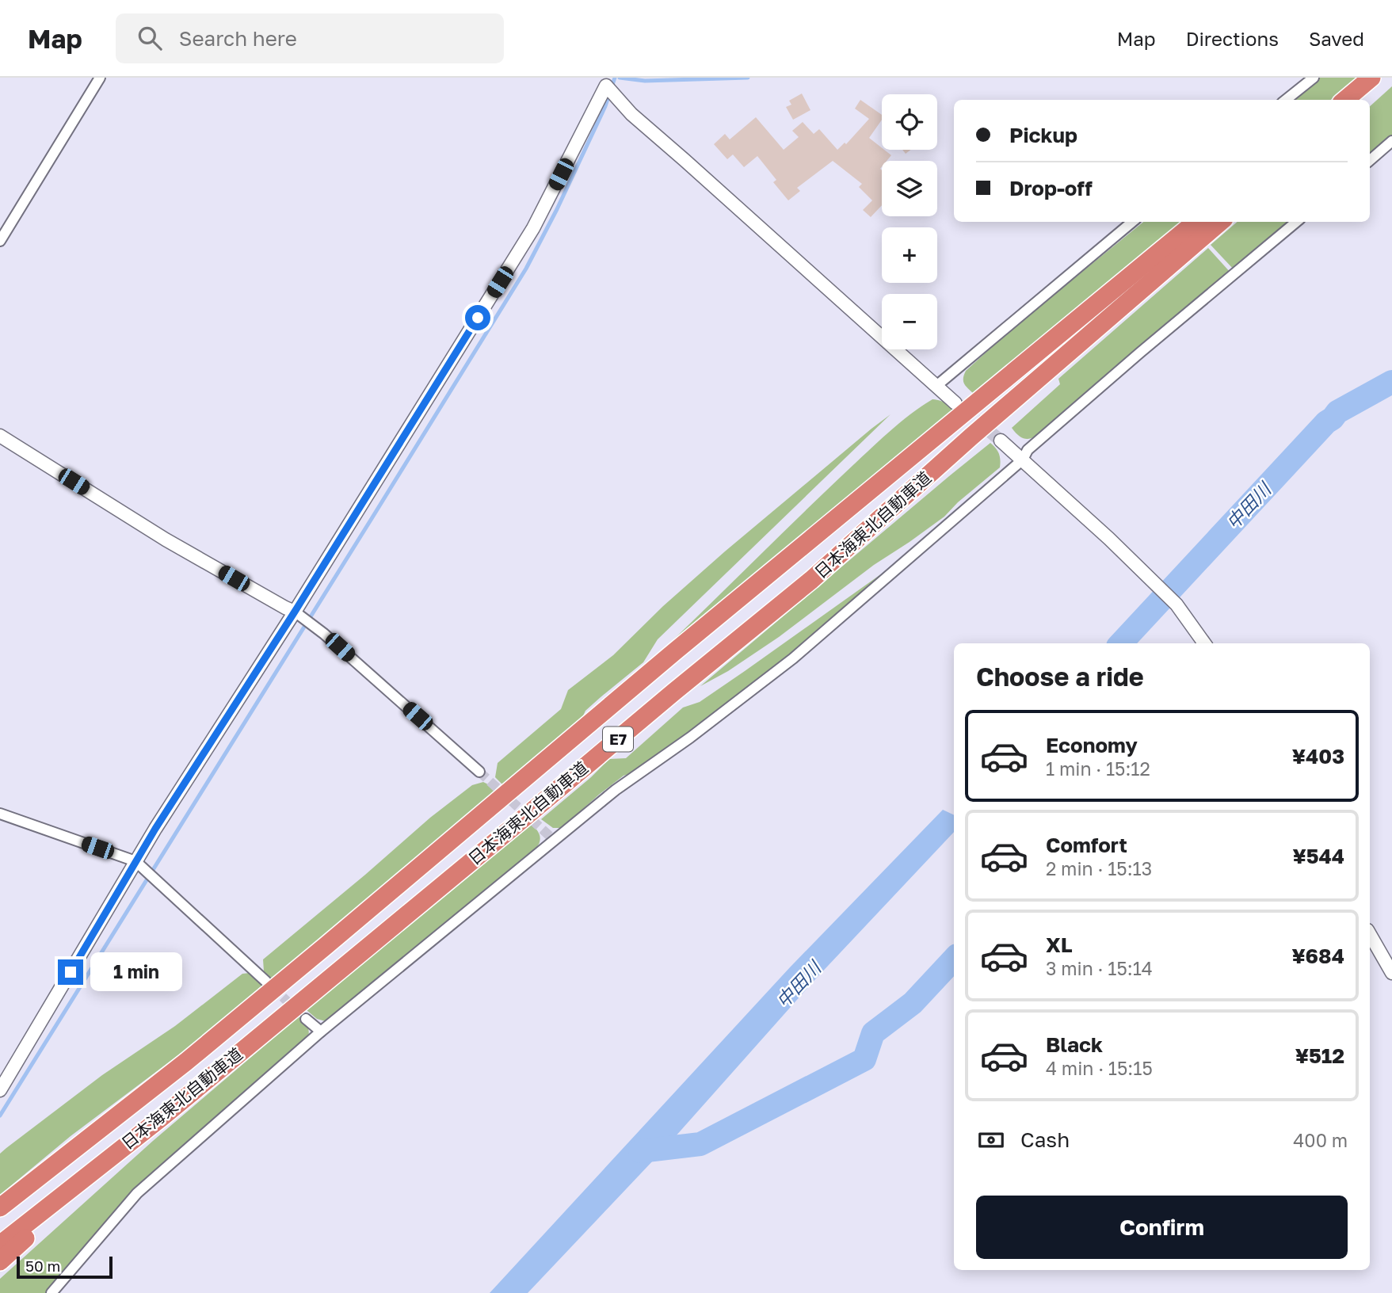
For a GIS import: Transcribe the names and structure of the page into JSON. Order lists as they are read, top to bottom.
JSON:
{
  "streets": {
    "highway": ["日本海東北自動車道", "E7"]
  },
  "water": ["中田川"],
  "scale_bar": "50 m",
  "page": {
    "header": "Map",
    "search": "Search here",
    "nav": ["Map", "Directions", "Saved"],
    "map_buttons": ["+", "−"],
    "banner": ["Pickup", "Drop-off"],
    "heading": "Choose a ride",
    "list": [
      {
        "name": "Economy",
        "note": "1 min · 15:12",
        "value": "¥403"
      },
      {
        "name": "Comfort",
        "note": "2 min · 15:13",
        "value": "¥544"
      },
      {
        "name": "XL",
        "note": "3 min · 15:14",
        "value": "¥684"
      },
      {
        "name": "Black",
        "note": "4 min · 15:15",
        "value": "¥512"
      }
    ],
    "bubble": "1 min",
    "pay": ["Cash", "400 m"],
    "buttons": "Confirm",
    "scale": "50 m"
  }
}
